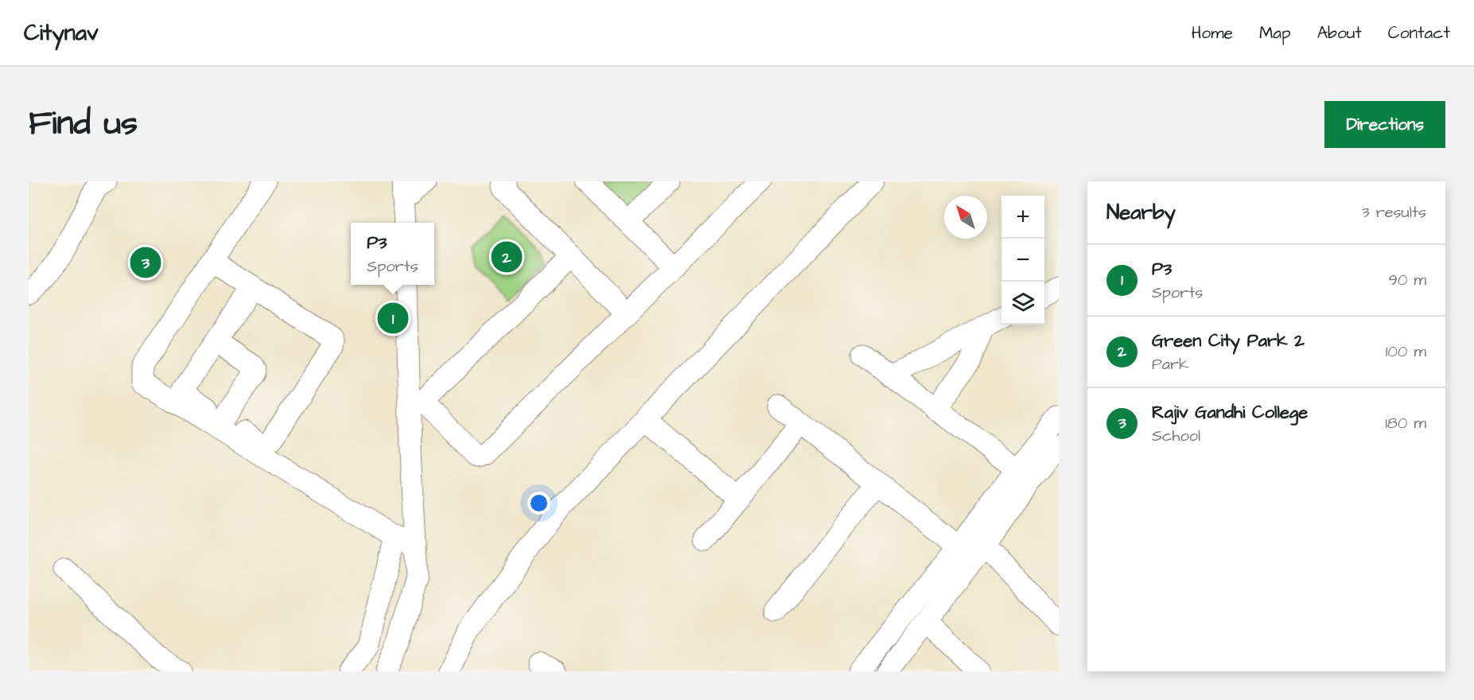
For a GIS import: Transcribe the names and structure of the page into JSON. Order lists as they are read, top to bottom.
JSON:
{
  "north": "top left",
  "page": {
    "header": "Citynav",
    "nav": [
      "Home",
      "Map",
      "About",
      "Contact"
    ],
    "title": "Find us",
    "buttons": "Directions",
    "heading": ["Nearby", "3 results"],
    "map_buttons": ["+", "−"],
    "popup": ["P3", "Sports"],
    "pins": ["2", "3", "1"],
    "list": [
      {
        "mark": "1",
        "name": "P3",
        "note": "Sports",
        "value": "90 m"
      },
      {
        "mark": "2",
        "name": "Green City Park 2",
        "note": "Park",
        "value": "100 m"
      },
      {
        "mark": "3",
        "name": "Rajiv Gandhi College",
        "note": "School",
        "value": "180 m"
      }
    ]
  }
}
